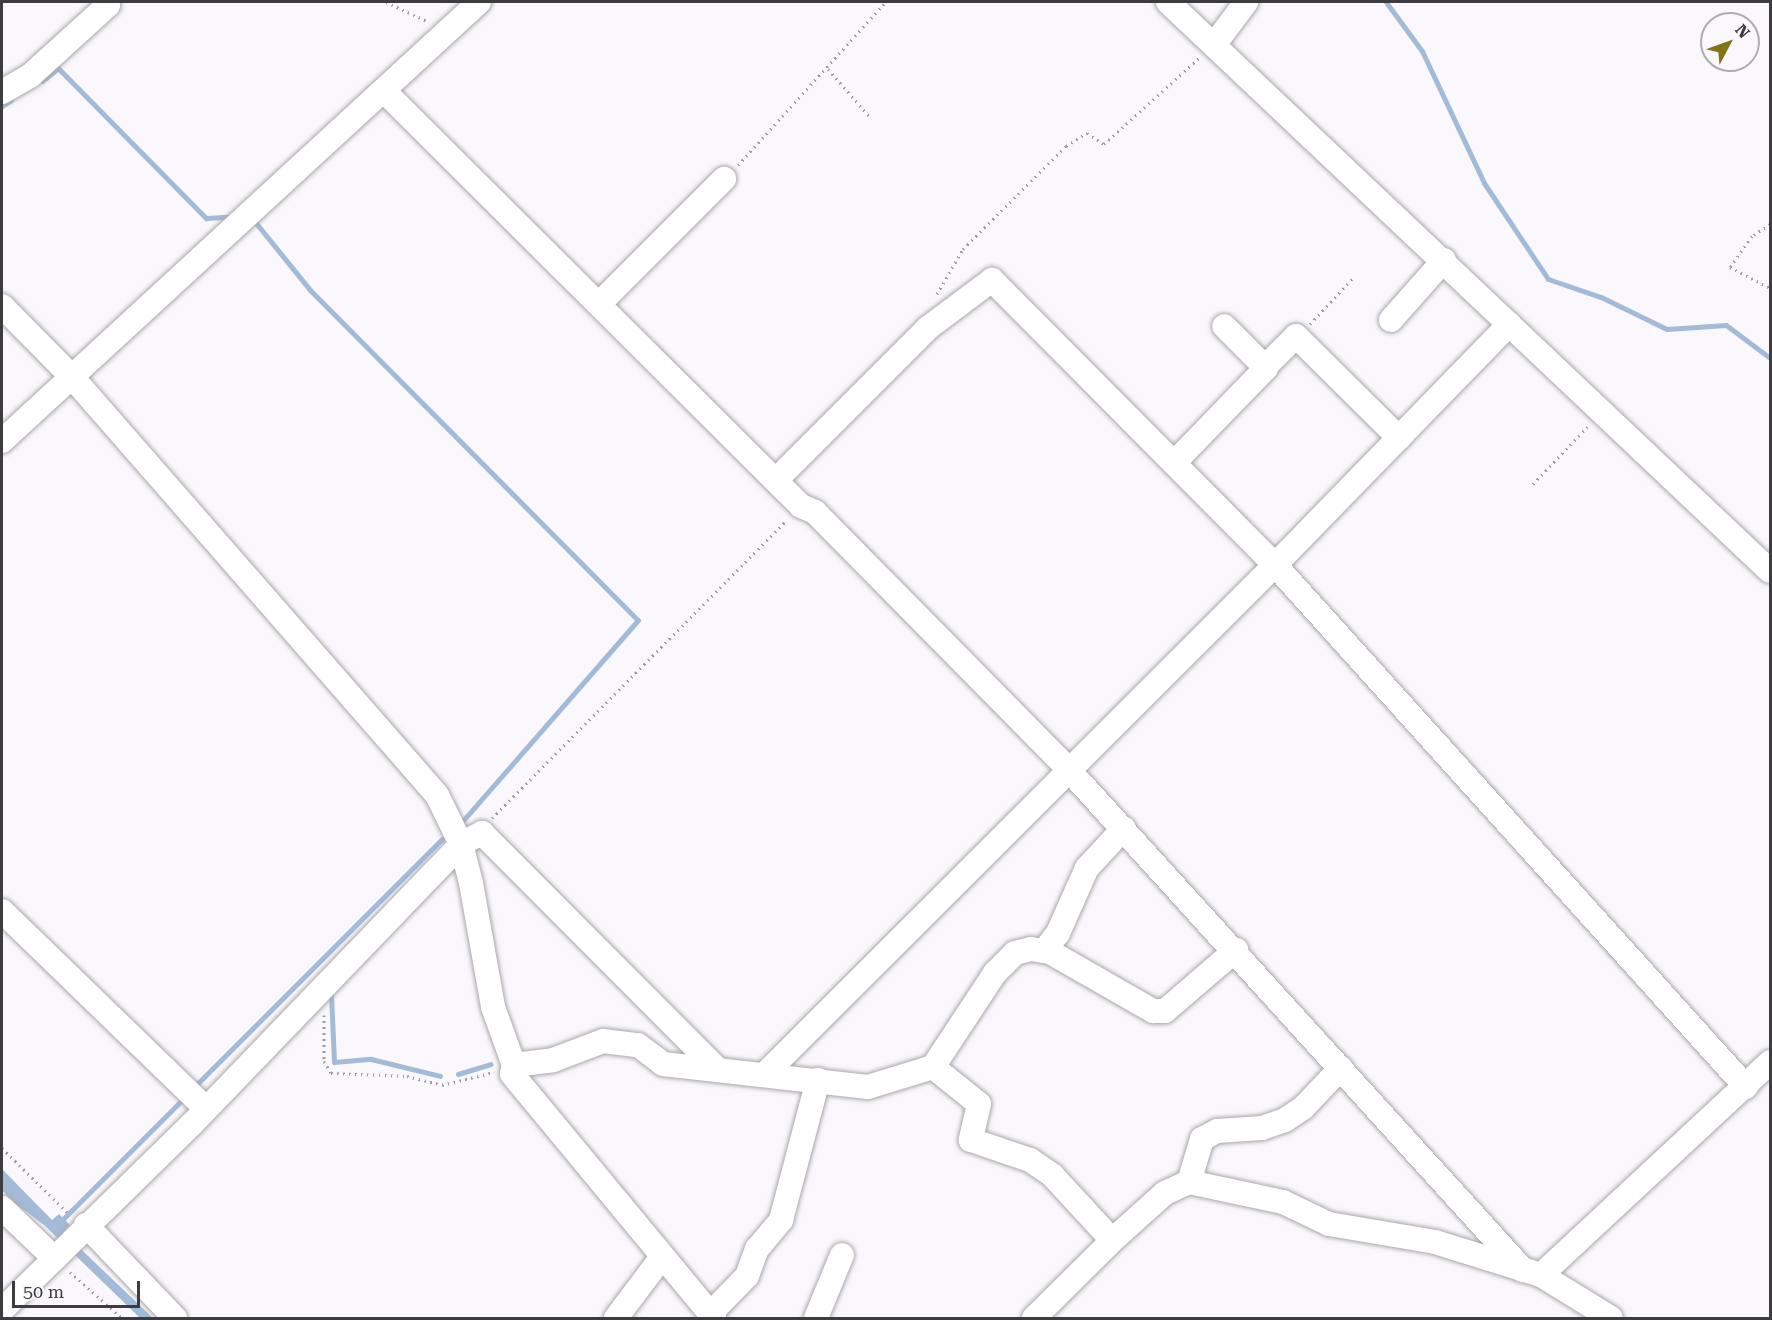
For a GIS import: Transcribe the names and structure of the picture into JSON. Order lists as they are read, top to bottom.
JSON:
{
  "scale_bar": "50 m",
  "north": "top right"
}
